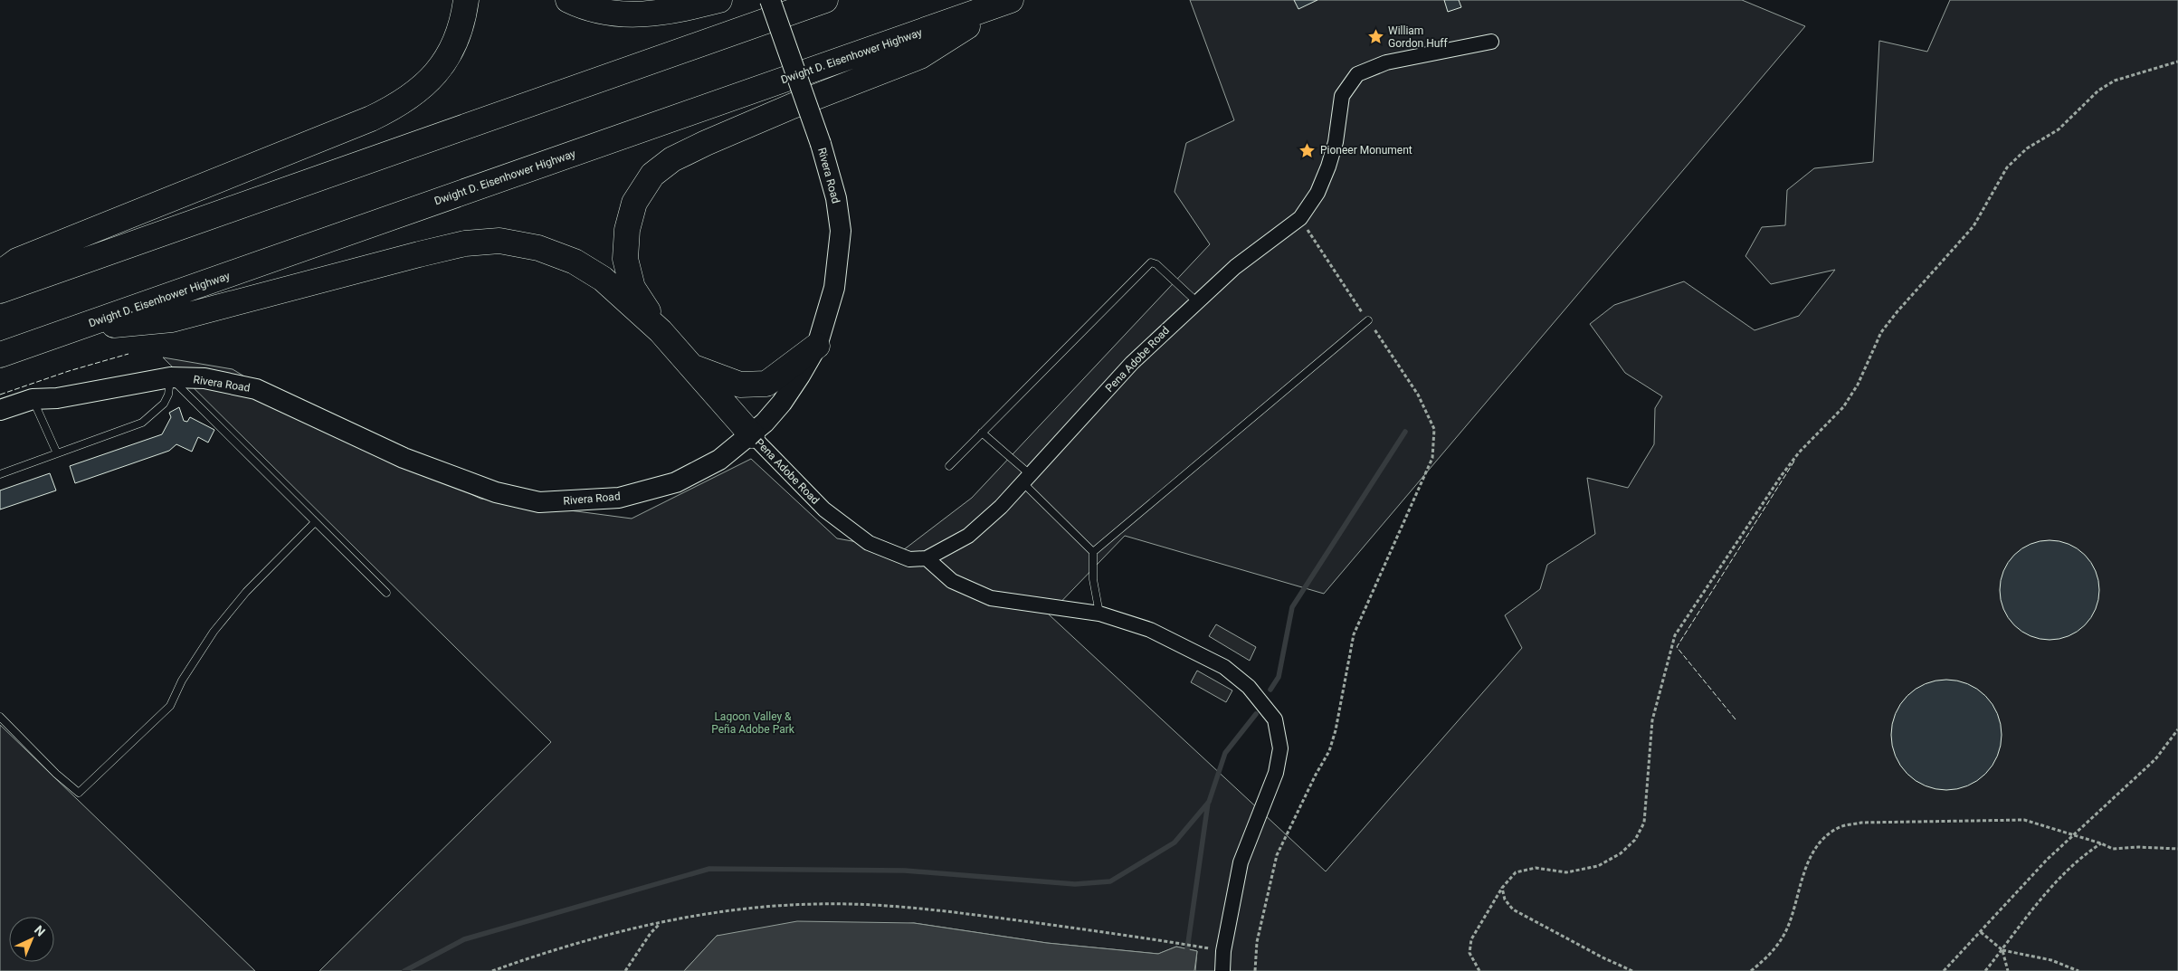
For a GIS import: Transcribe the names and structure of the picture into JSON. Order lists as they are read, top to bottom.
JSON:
{
  "streets": {
    "highway": ["Dwight D. Eisenhower Highway"],
    "street": ["Rivera Road", "Pena Adobe Road"]
  },
  "crossings": [
    ["Rivera Road", "Pena Adobe Road"]
  ],
  "parks": ["Lagoon Valley & Peña Adobe Park"],
  "places": {
    "place": ["William Gordon Huff", "Pioneer Monument"]
  },
  "north": "top right"
}
